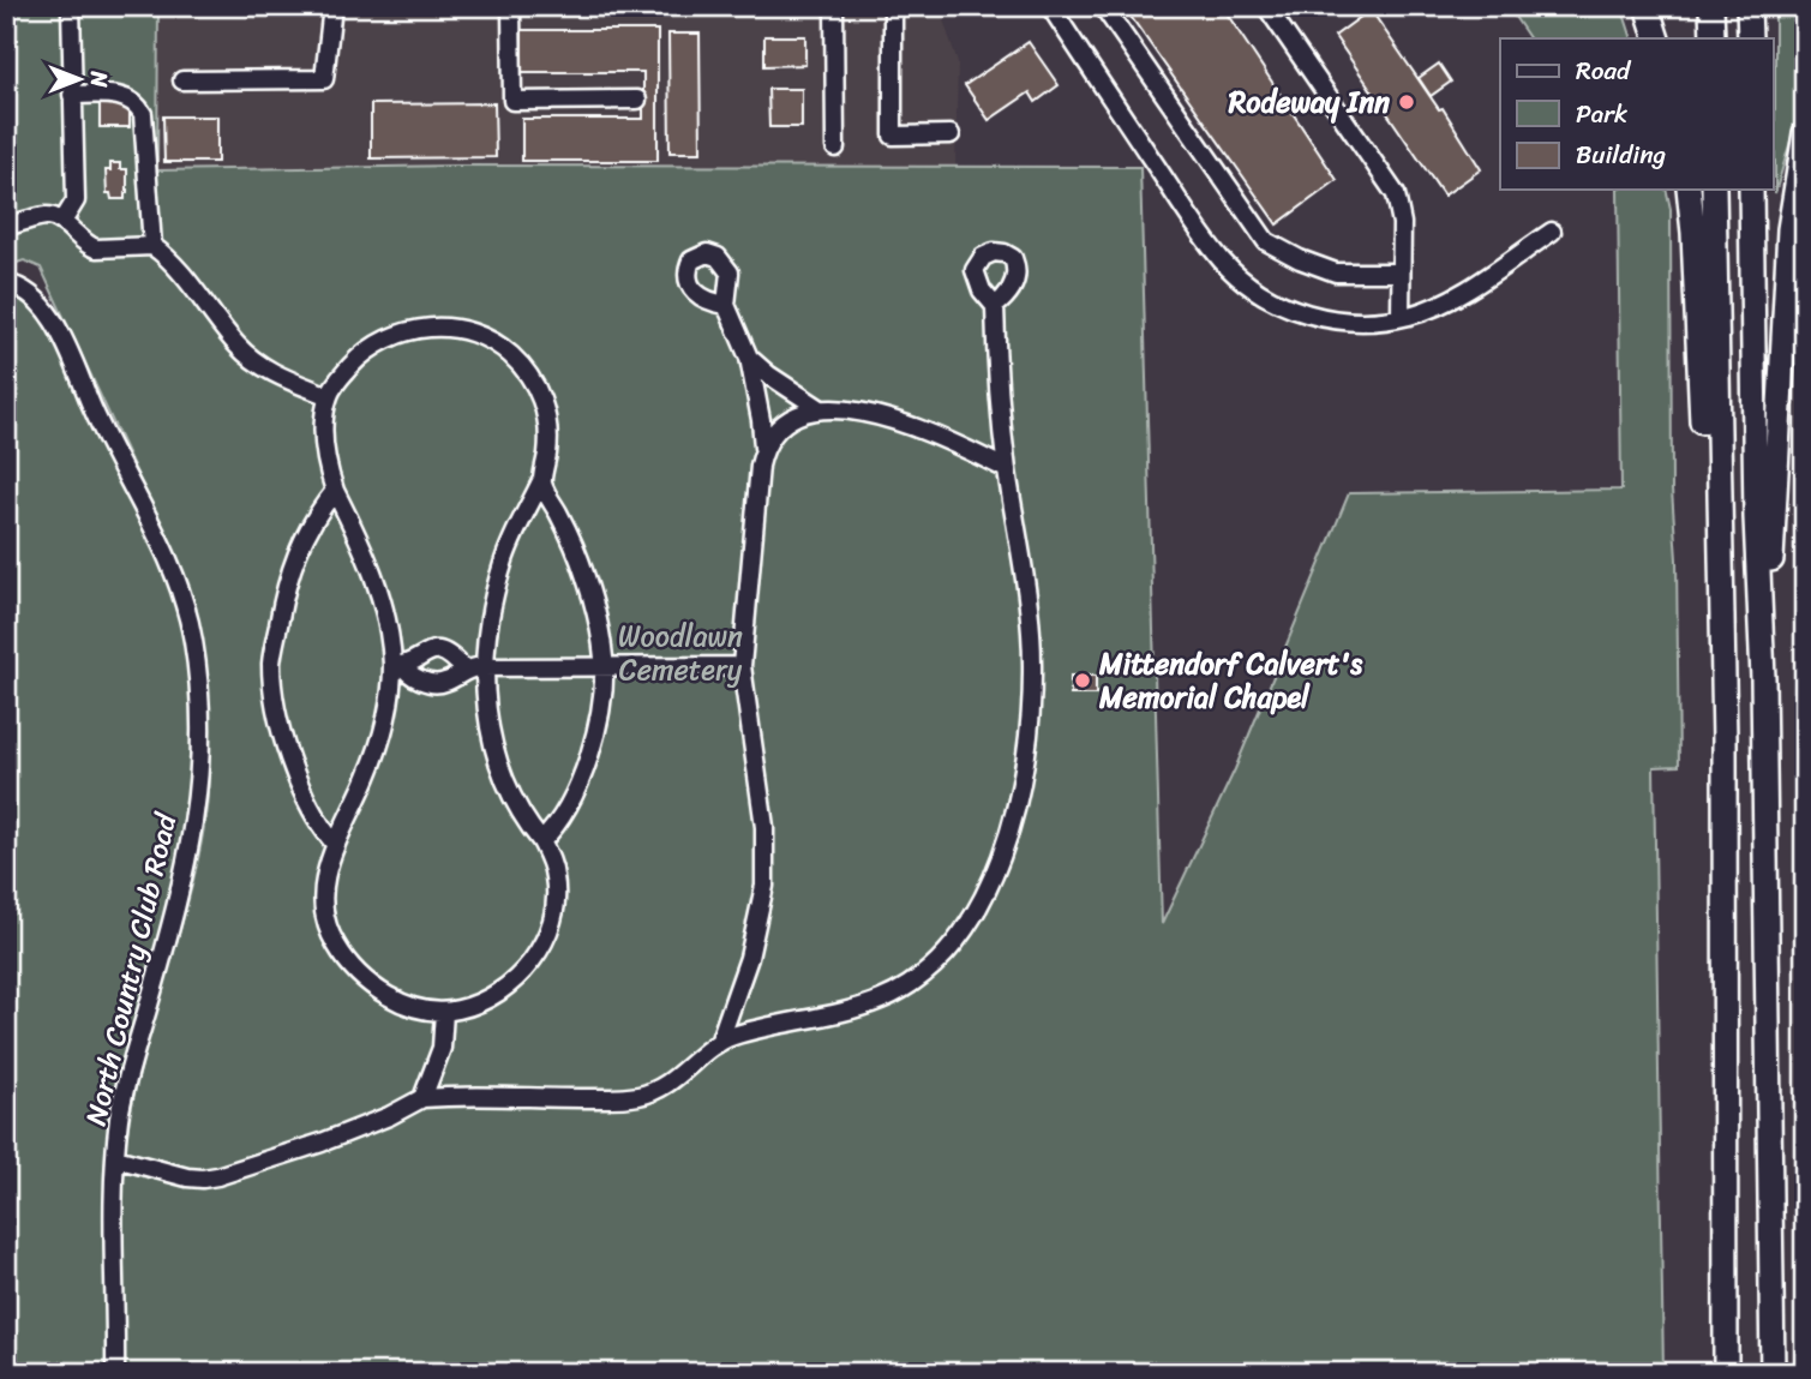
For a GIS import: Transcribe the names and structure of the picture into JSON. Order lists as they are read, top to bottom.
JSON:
{
  "streets": {
    "street": ["North Country Club Road"]
  },
  "parks": ["Woodlawn Cemetery"],
  "places": ["Rodeway Inn", "Mittendorf Calvert's Memorial Chapel"],
  "legend": ["Road", "Park", "Building"],
  "north": "right"
}
